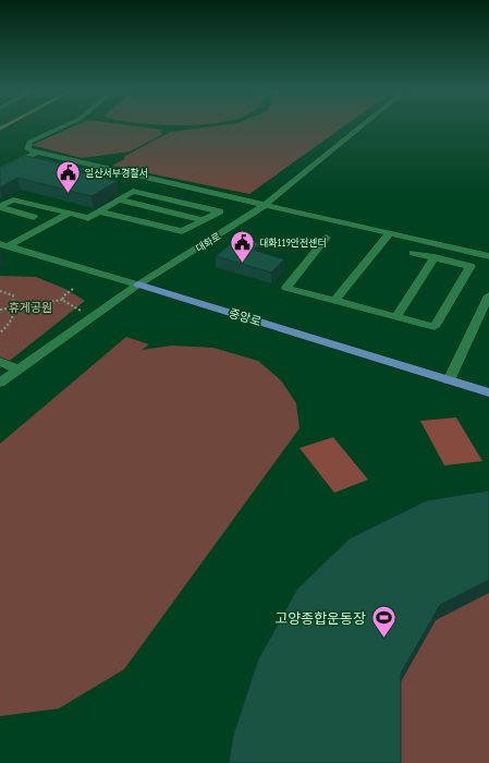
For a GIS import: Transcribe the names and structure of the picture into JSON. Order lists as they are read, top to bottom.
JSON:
{
  "streets": {
    "main road": ["중앙로"],
    "street": ["대화로"]
  },
  "crossings": [
    ["대화로", "중앙로"]
  ],
  "parks": ["휴게공원"],
  "places": {
    "public building": ["일산서부경찰서", "대화119안전센터"],
    "sports": ["고양종합운동장"]
  }
}
